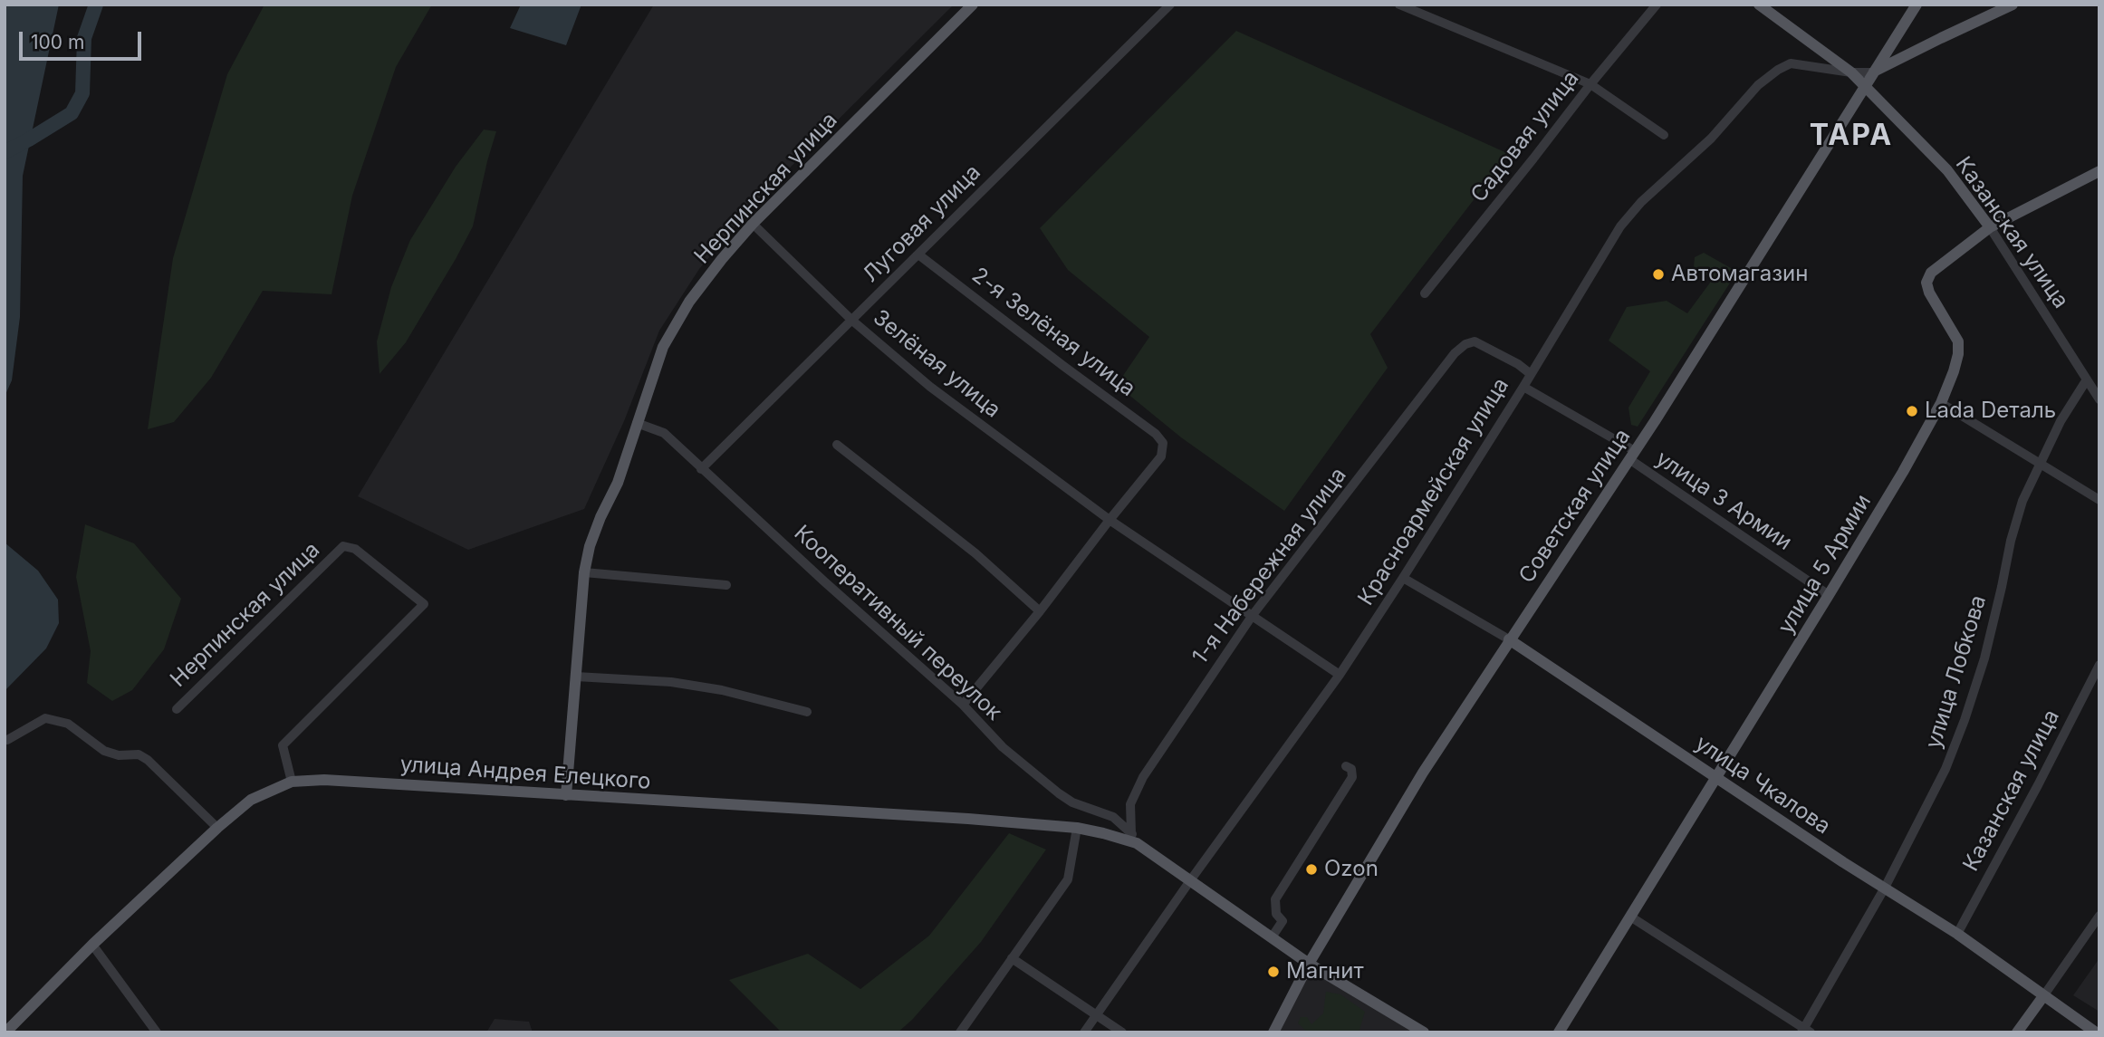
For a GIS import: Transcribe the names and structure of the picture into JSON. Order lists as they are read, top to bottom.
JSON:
{
  "streets": {
    "main road": [
      "Нерпинская улица",
      "Казанская улица",
      "Советская улица",
      "улица 5 Армии",
      "улица Андрея Елецкого",
      "улица Чкалова"
    ],
    "street": [
      "Садовая улица",
      "Луговая улица",
      "2-я Зелёная улица",
      "Зелёная улица",
      "Красноармейская улица",
      "улица 3 Армии",
      "1-я Набережная улица",
      "Кооперативный переулок",
      "улица Лобкова"
    ]
  },
  "crossings": [
    ["Нерпинская улица", "Зелёная улица"],
    ["Нерпинская улица", "Кооперативный переулок"],
    ["Нерпинская улица", "улица Андрея Елецкого"],
    ["Луговая улица", "2-я Зелёная улица"],
    ["Луговая улица", "Зелёная улица"],
    ["Луговая улица", "Кооперативный переулок"],
    ["Казанская улица", "Красноармейская улица"],
    ["Казанская улица", "Советская улица"],
    ["Казанская улица", "улица 5 Армии"],
    ["Казанская улица", "улица Лобкова"],
    ["Казанская улица", "улица Чкалова"],
    ["2-я Зелёная улица", "Зелёная улица"],
    ["Зелёная улица", "Красноармейская улица"],
    ["Зелёная улица", "1-я Набережная улица"],
    ["Красноармейская улица", "улица 3 Армии"],
    ["Красноармейская улица", "Советская улица"],
    ["Красноармейская улица", "1-я Набережная улица"],
    ["Красноармейская улица", "улица Андрея Елецкого"],
    ["Красноармейская улица", "улица Чкалова"],
    ["улица 3 Армии", "Советская улица"],
    ["улица 3 Армии", "улица 5 Армии"],
    ["Советская улица", "улица Андрея Елецкого"],
    ["Советская улица", "улица Чкалова"],
    ["улица 5 Армии", "улица Чкалова"],
    ["1-я Набережная улица", "Кооперативный переулок"],
    ["1-я Набережная улица", "улица Андрея Елецкого"],
    ["Кооперативный переулок", "улица Андрея Елецкого"],
    ["улица Лобкова", "улица Чкалова"]
  ],
  "districts": ["ТАРА"],
  "places": [
    "Автомагазин",
    "Lada Dеталь",
    "Ozon",
    "Магнит"
  ],
  "scale_bar": "100 m"
}
